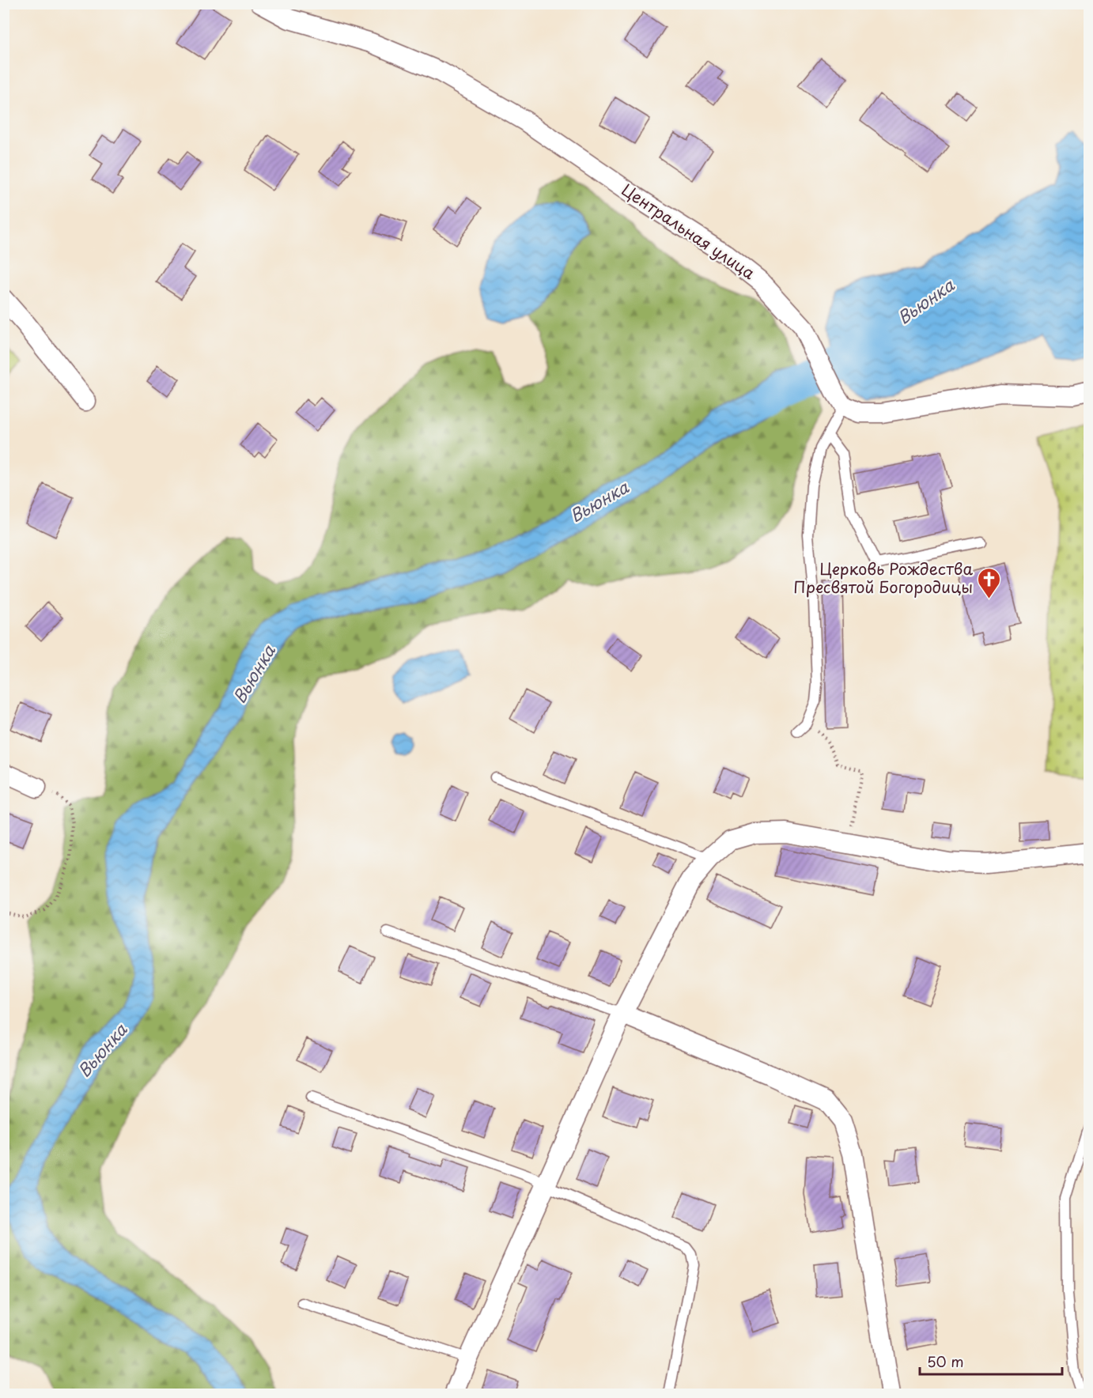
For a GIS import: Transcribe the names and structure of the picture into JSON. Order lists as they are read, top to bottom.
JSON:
{
  "streets": {
    "street": ["Центральная улица"]
  },
  "water": ["Вьюнка"],
  "places": {
    "church": ["Церковь Рождества Пресвятой Богородицы"]
  },
  "scale_bar": "50 m"
}
